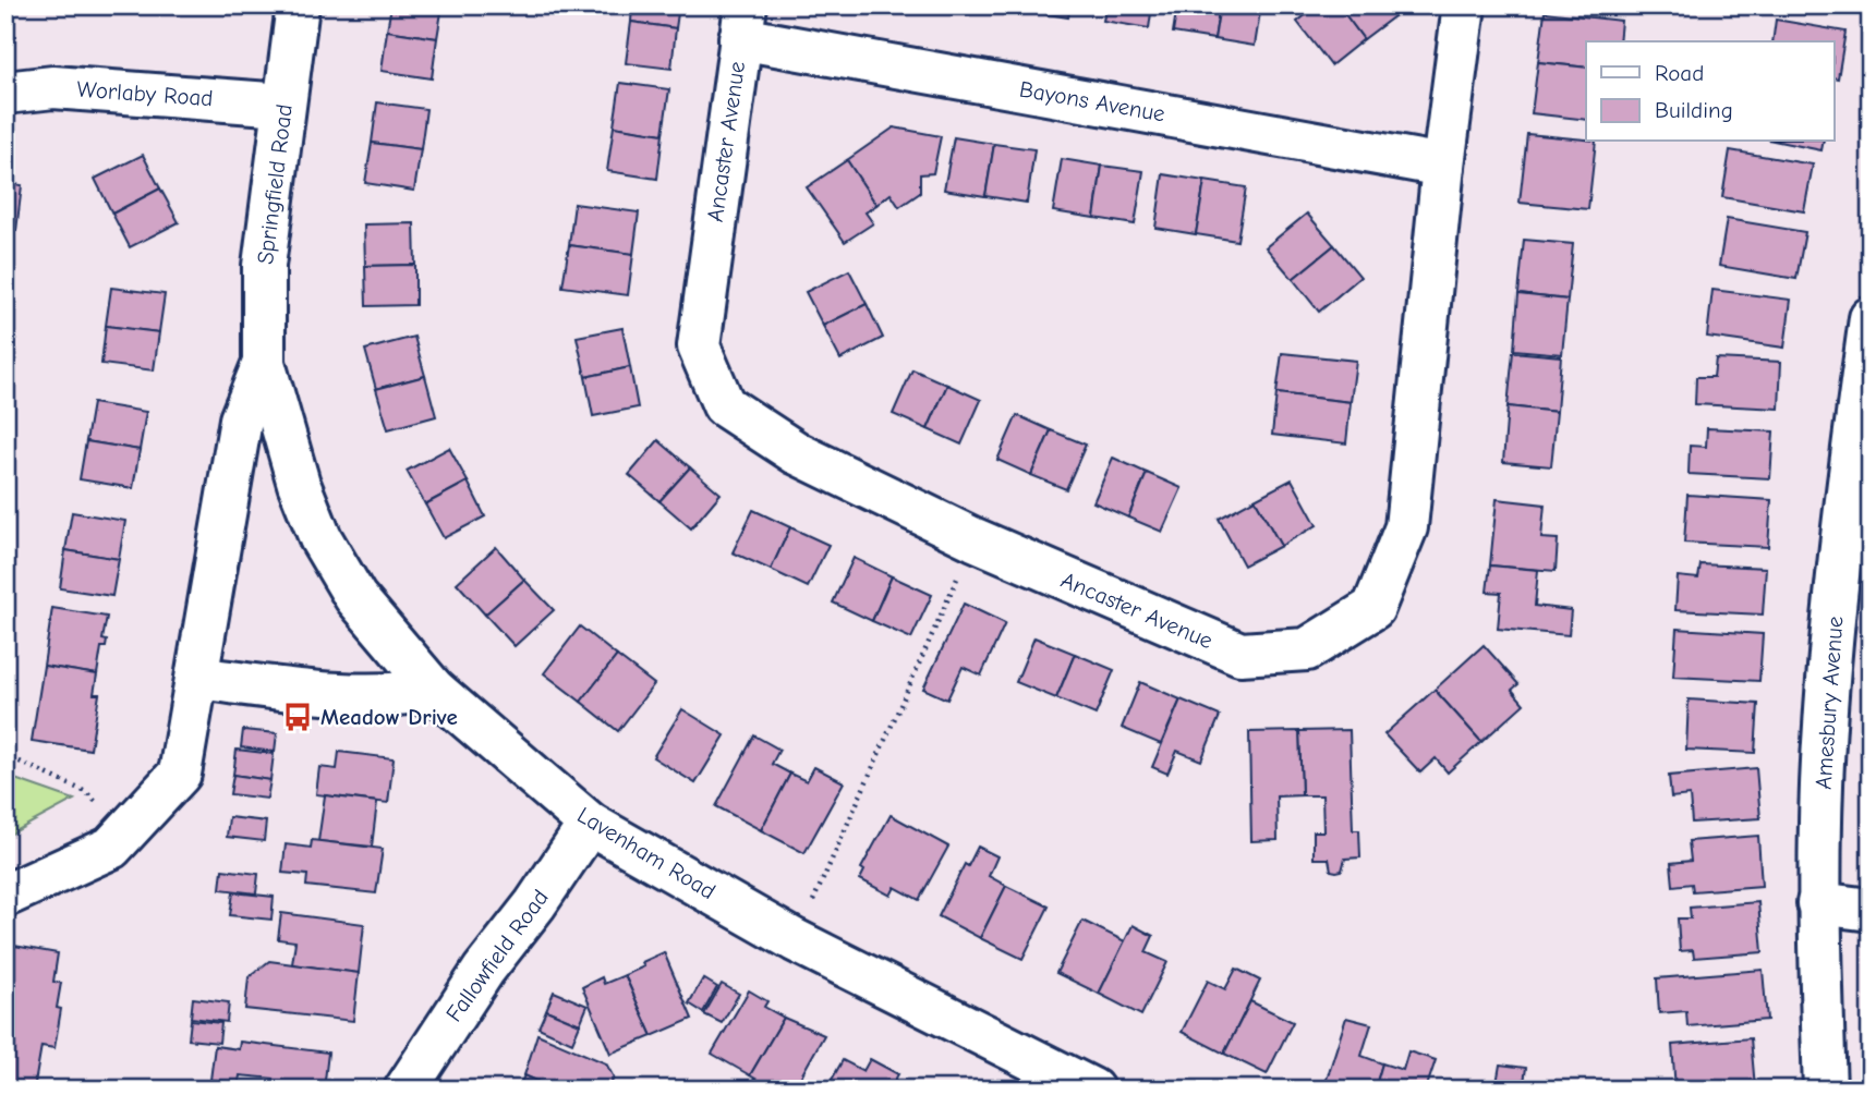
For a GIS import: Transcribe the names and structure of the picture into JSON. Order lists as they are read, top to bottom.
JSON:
{
  "streets": {
    "street": [
      "Worlaby Road",
      "Bayons Avenue",
      "Ancaster Avenue",
      "Springfield Road",
      "Amesbury Avenue",
      "Lavenham Road",
      "Fallowfield Road"
    ]
  },
  "crossings": [
    ["Worlaby Road", "Springfield Road"],
    ["Bayons Avenue", "Ancaster Avenue"],
    ["Springfield Road", "Lavenham Road"],
    ["Lavenham Road", "Fallowfield Road"]
  ],
  "places": {
    "bus stop": ["Meadow Drive"]
  },
  "legend": ["Road", "Building"]
}
